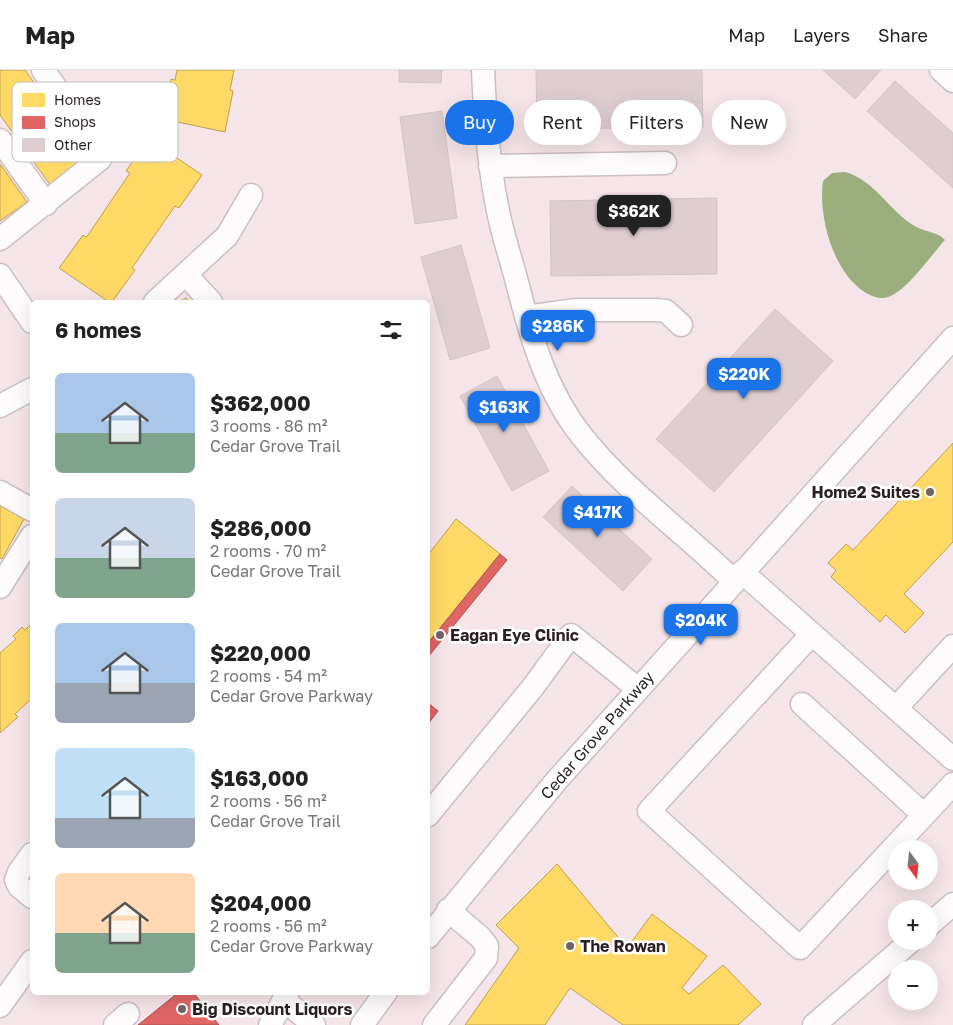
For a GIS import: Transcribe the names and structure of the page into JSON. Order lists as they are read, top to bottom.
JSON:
{
  "streets": {
    "street": ["Cedar Grove Parkway"]
  },
  "places": [
    "Home2 Suites",
    "Eagan Eye Clinic",
    "The Rowan",
    "Big Discount Liquors"
  ],
  "legend": ["Homes", "Shops", "Other"],
  "north": "bottom",
  "page": {
    "header": "Map",
    "nav": ["Map", "Layers", "Share"],
    "chip": [
      "Buy",
      "Rent",
      "Filters",
      "New"
    ],
    "price": [
      "$362K",
      "$286K",
      "$220K",
      "$163K",
      "$417K",
      "$204K"
    ],
    "heading": "6 homes",
    "list": [
      {
        "name": "$362,000",
        "note": "3 rooms · 86 m² · Cedar Grove Trail"
      },
      {
        "name": "$286,000",
        "note": "2 rooms · 70 m² · Cedar Grove Trail"
      },
      {
        "name": "$220,000",
        "note": "2 rooms · 54 m² · Cedar Grove Parkway"
      },
      {
        "name": "$163,000",
        "note": "2 rooms · 56 m² · Cedar Grove Trail"
      },
      {
        "name": "$204,000",
        "note": "2 rooms · 56 m² · Cedar Grove Parkway"
      }
    ],
    "map_buttons": ["+", "−"]
  }
}
